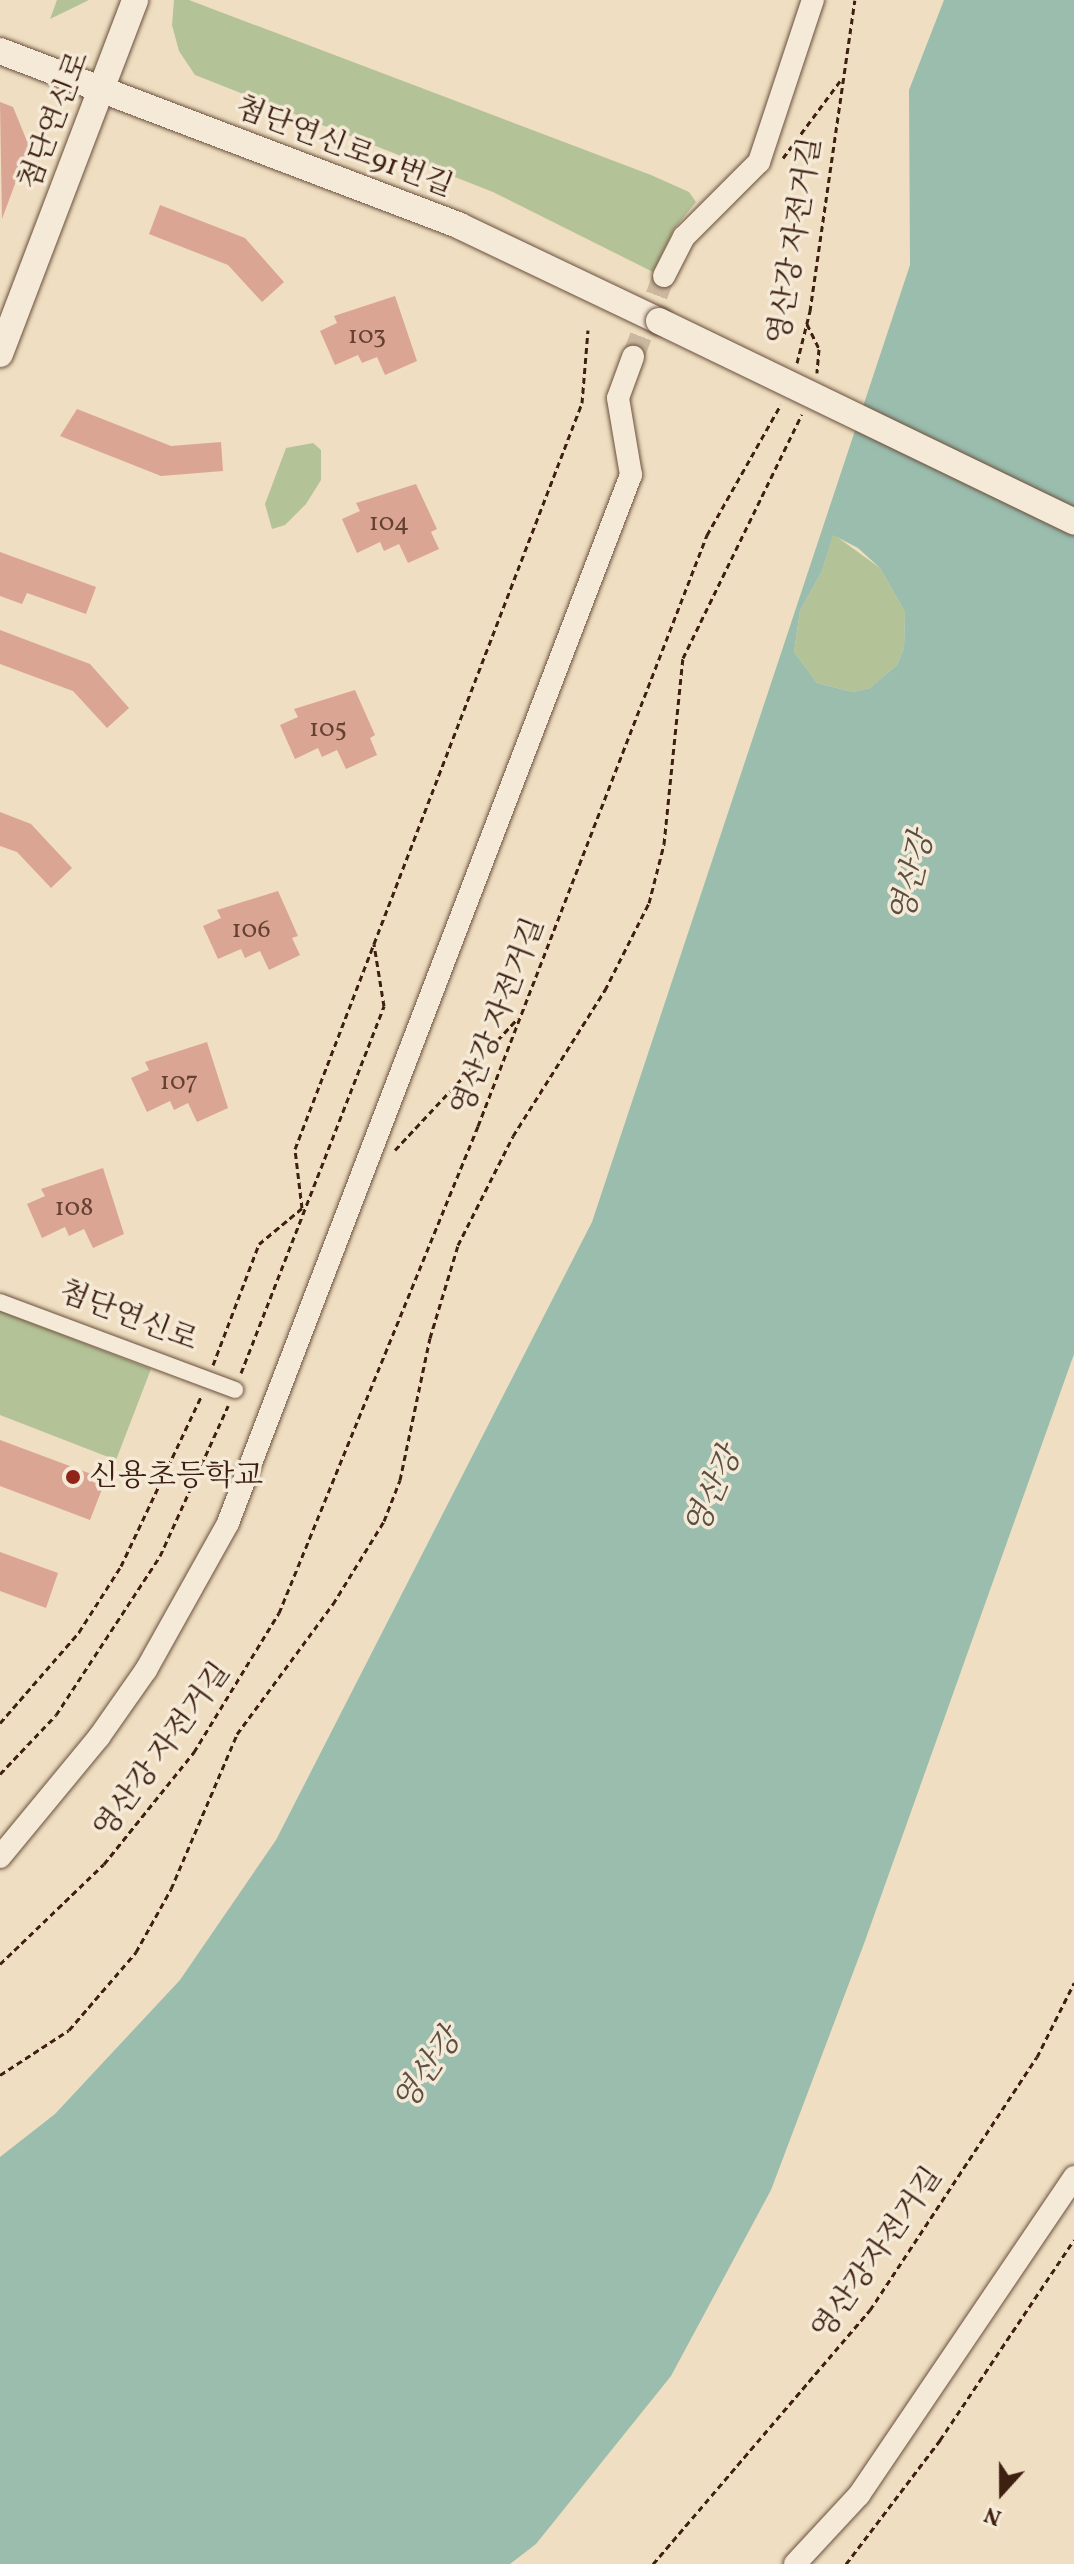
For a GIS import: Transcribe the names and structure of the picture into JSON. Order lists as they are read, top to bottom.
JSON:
{
  "streets": {
    "street": ["첨단연신로", "첨단연신로91번길"],
    "path": ["영산강 자전거길", "영산강자전거길"]
  },
  "crossings": [
    ["첨단연신로", "첨단연신로91번길"]
  ],
  "water": ["영산강"],
  "places": ["신용초등학교"],
  "house_numbers": [
    "103",
    "104",
    "105",
    "106",
    "107",
    "108"
  ],
  "north": "bottom"
}
